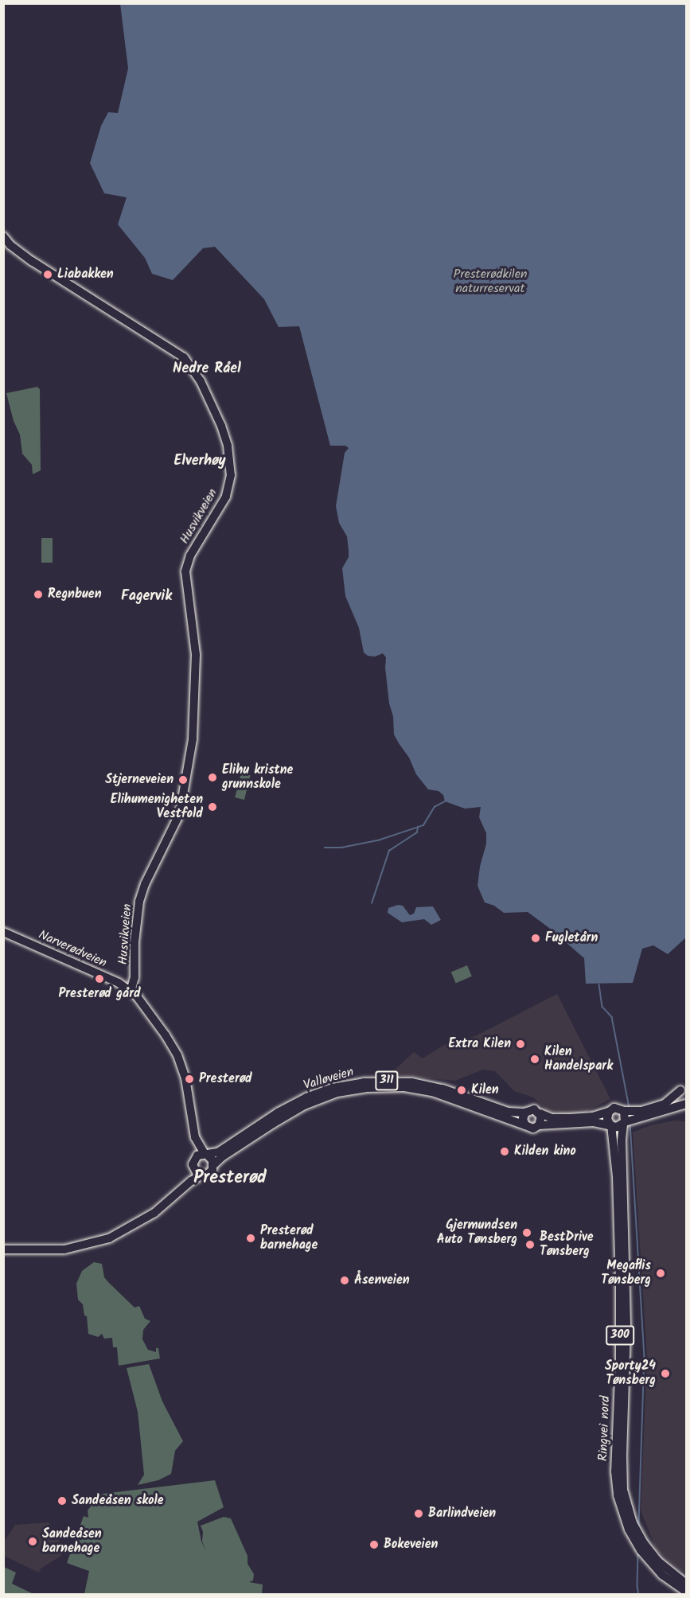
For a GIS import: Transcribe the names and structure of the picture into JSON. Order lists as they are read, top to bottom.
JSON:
{
  "streets": {
    "main road": [
      "Husvikveien",
      "Narverødveien",
      "Valløveien",
      "311",
      "300",
      "Ringvei nord"
    ]
  },
  "crossings": [
    ["Husvikveien", "Narverødveien"],
    ["Valløveien", "311"],
    ["Valløveien", "Ringvei nord"]
  ],
  "districts": [
    "Nedre Råel",
    "Elverhøy",
    "Fagervik",
    "Presterød"
  ],
  "parks": ["Presterødkilen naturreservat"],
  "places": [
    "Liabakken",
    "Regnbuen",
    "Elihu kristne grunnskole",
    "Stjerneveien",
    "Elihumenigheten Vestfold",
    "Fugletårn",
    "Presterød gård",
    "Extra Kilen",
    "Kilen Handelspark",
    "Presterød",
    "Kilen",
    "Kilden kino",
    "Gjermundsen Auto Tønsberg",
    "Presterød barnehage",
    "BestDrive Tønsberg",
    "Megaflis Tønsberg",
    "Åsenveien",
    "Sporty24 Tønsberg",
    "Sandeåsen skole",
    "Barlindveien",
    "Sandeåsen barnehage",
    "Bokeveien"
  ]
}
